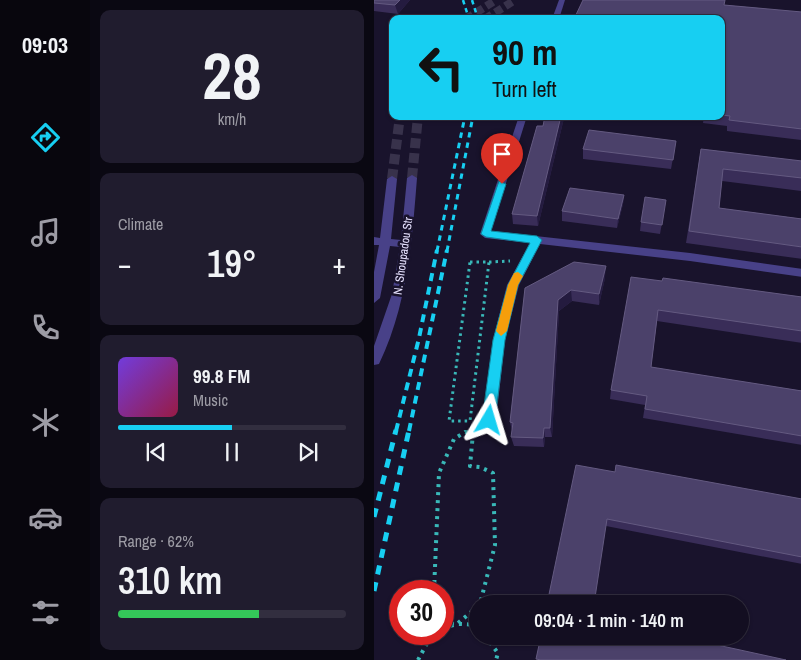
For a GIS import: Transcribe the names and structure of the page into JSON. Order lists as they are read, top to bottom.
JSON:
{
  "streets": {
    "street": ["N. Shoupadou Str"]
  },
  "page": {
    "tabs": "09:03",
    "tile": [
      ["28", "km/h"],
      "Climate",
      ["Range · 62%", "310 km"]
    ],
    "turn": ["90 m", "Turn left"],
    "heat": ["−", "19°", "+"],
    "song": ["99.8 FM", "Music"],
    "limit": "30",
    "trip": "09:04 · 1 min · 140 m"
  }
}
